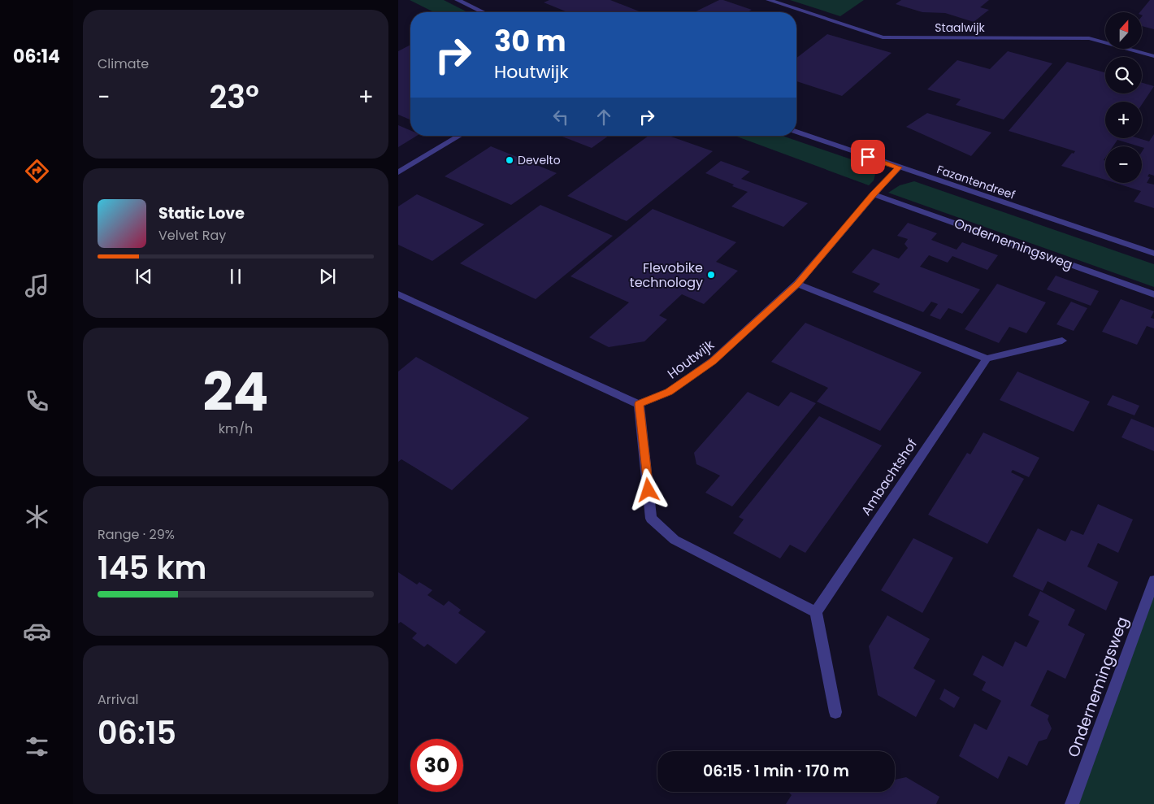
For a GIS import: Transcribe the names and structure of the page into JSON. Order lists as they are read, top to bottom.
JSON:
{
  "streets": {
    "street": [
      "Staalwijk",
      "Fazantendreef",
      "Ondernemingsweg",
      "Houtwijk",
      "Ambachtshof"
    ]
  },
  "crossings": [
    ["Fazantendreef", "Houtwijk"],
    ["Ondernemingsweg", "Houtwijk"]
  ],
  "places": ["Develto", "Flevobike technology"],
  "north": "top",
  "page": {
    "tabs": "06:14",
    "tile": [
      "Climate",
      ["24", "km/h"],
      ["Range · 29%", "145 km"],
      ["Arrival", "06:15"]
    ],
    "map_buttons": ["+", "−"],
    "turn": ["30 m", "Houtwijk"],
    "heat": ["−", "23°", "+"],
    "song": ["Static Love", "Velvet Ray"],
    "limit": "30",
    "trip": "06:15 · 1 min · 170 m"
  }
}
